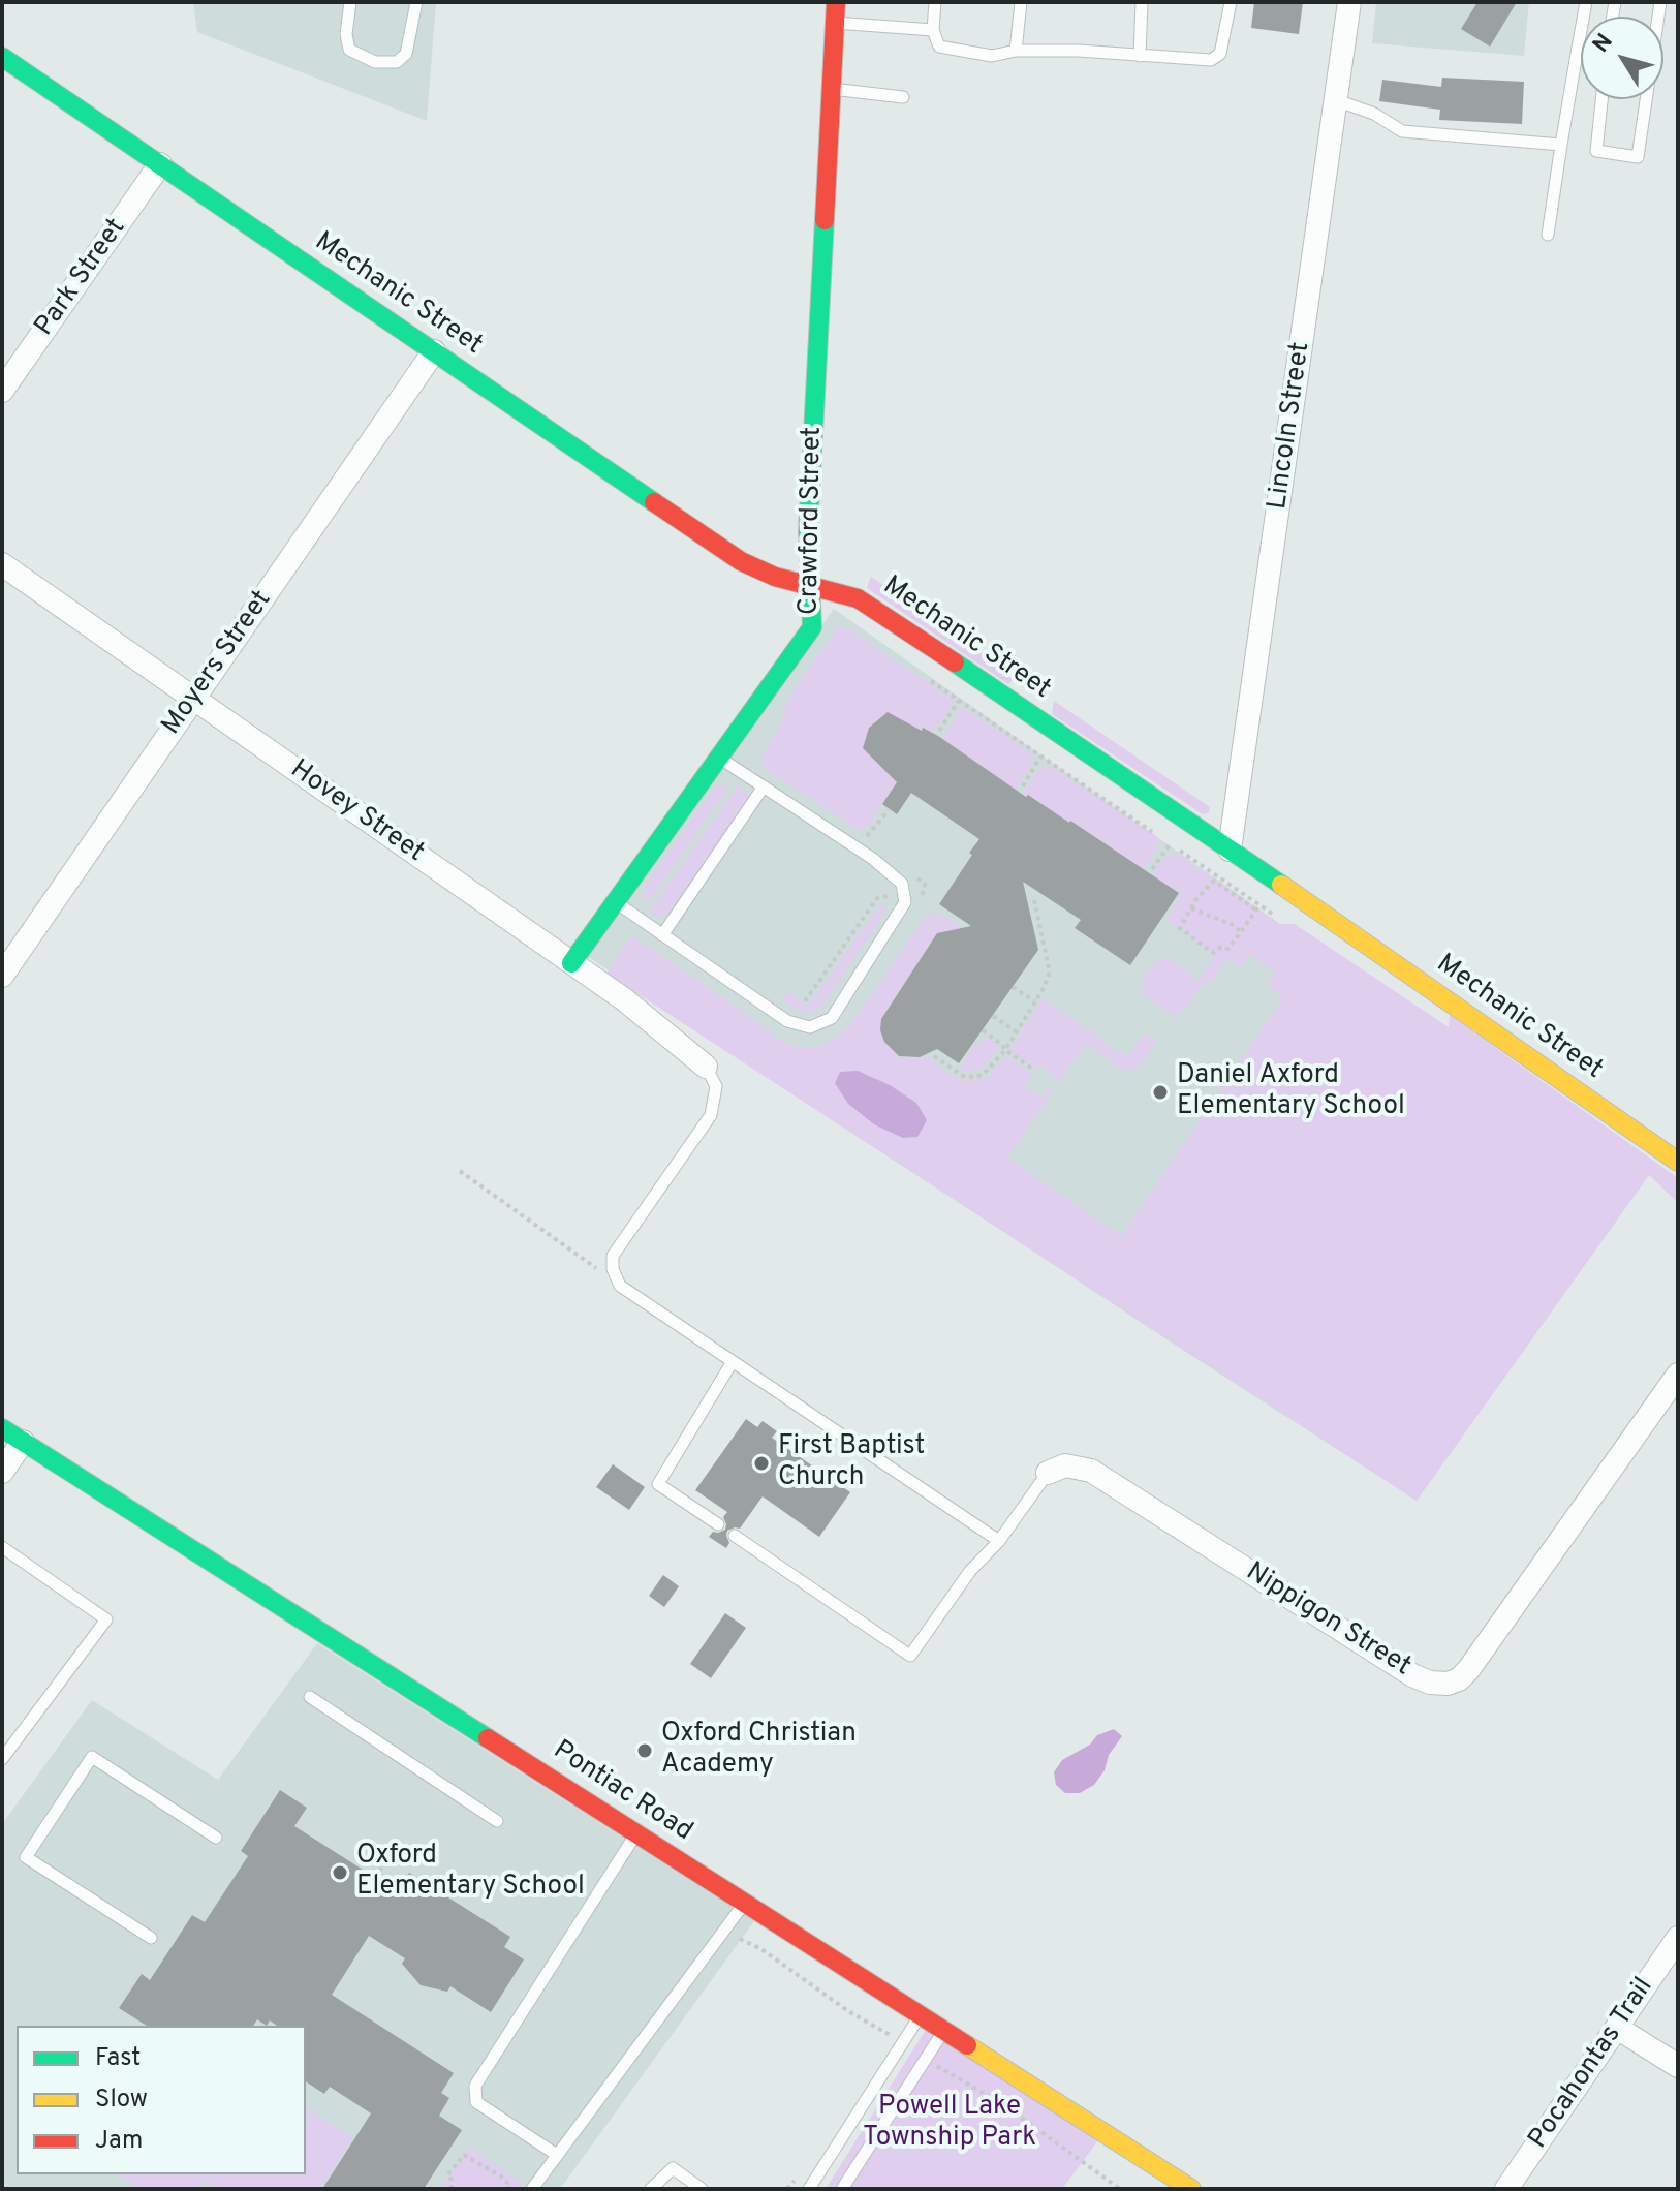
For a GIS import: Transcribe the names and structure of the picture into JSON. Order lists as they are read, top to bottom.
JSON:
{
  "streets": {
    "street": [
      "Park Street",
      "Mechanic Street",
      "Lincoln Street",
      "Crawford Street",
      "Moyers Street",
      "Hovey Street",
      "Nippigon Street",
      "Pontiac Road",
      "Pocahontas Trail"
    ]
  },
  "crossings": [
    ["Park Street", "Mechanic Street"],
    ["Mechanic Street", "Lincoln Street"],
    ["Mechanic Street", "Crawford Street"],
    ["Mechanic Street", "Moyers Street"],
    ["Crawford Street", "Hovey Street"],
    ["Moyers Street", "Hovey Street"]
  ],
  "parks": ["Powell Lake Township Park"],
  "places": [
    "Daniel Axford Elementary School",
    "First Baptist Church",
    "Oxford Christian Academy",
    "Oxford Elementary School"
  ],
  "legend": ["Fast", "Slow", "Jam"],
  "north": "top left"
}
